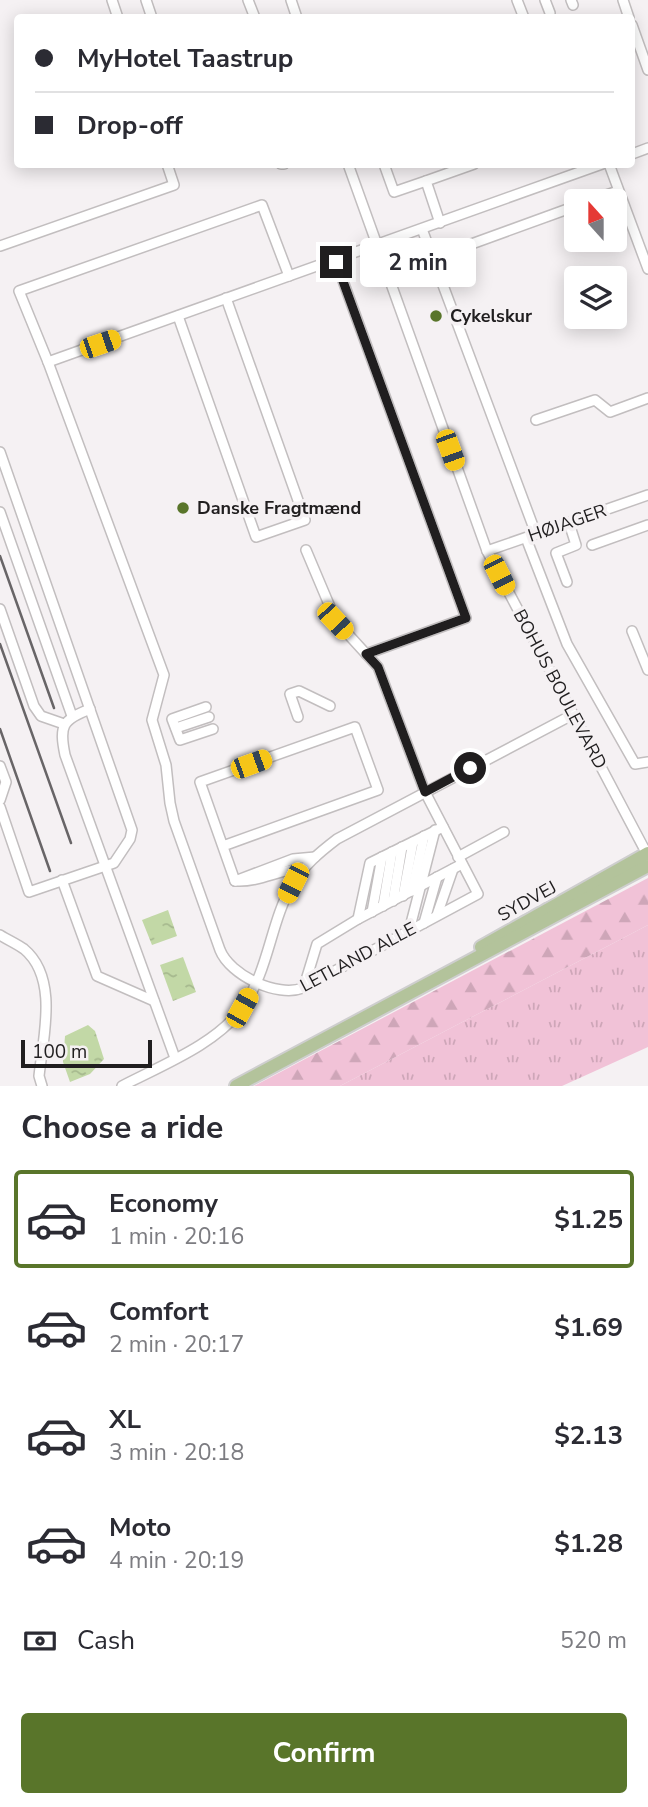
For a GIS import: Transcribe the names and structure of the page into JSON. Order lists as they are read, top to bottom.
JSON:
{
  "streets": {
    "main road": ["SYDVEJ"],
    "street": ["HØJAGER", "BOHUS BOULEVARD", "LETLAND ALLE"]
  },
  "crossings": [
    ["HØJAGER", "BOHUS BOULEVARD"],
    ["BOHUS BOULEVARD", "SYDVEJ"]
  ],
  "places": ["Cykelskur", "Danske Fragtmænd"],
  "scale_bar": "100 m",
  "north": "top",
  "page": {
    "banner": ["MyHotel Taastrup", "Drop-off"],
    "bubble": "2 min",
    "scale": "100 m",
    "heading": "Choose a ride",
    "list": [
      {
        "name": "Economy",
        "note": "1 min · 20:16",
        "value": "$1.25"
      },
      {
        "name": "Comfort",
        "note": "2 min · 20:17",
        "value": "$1.69"
      },
      {
        "name": "XL",
        "note": "3 min · 20:18",
        "value": "$2.13"
      },
      {
        "name": "Moto",
        "note": "4 min · 20:19",
        "value": "$1.28"
      }
    ],
    "pay": ["Cash", "520 m"],
    "buttons": "Confirm"
  }
}
